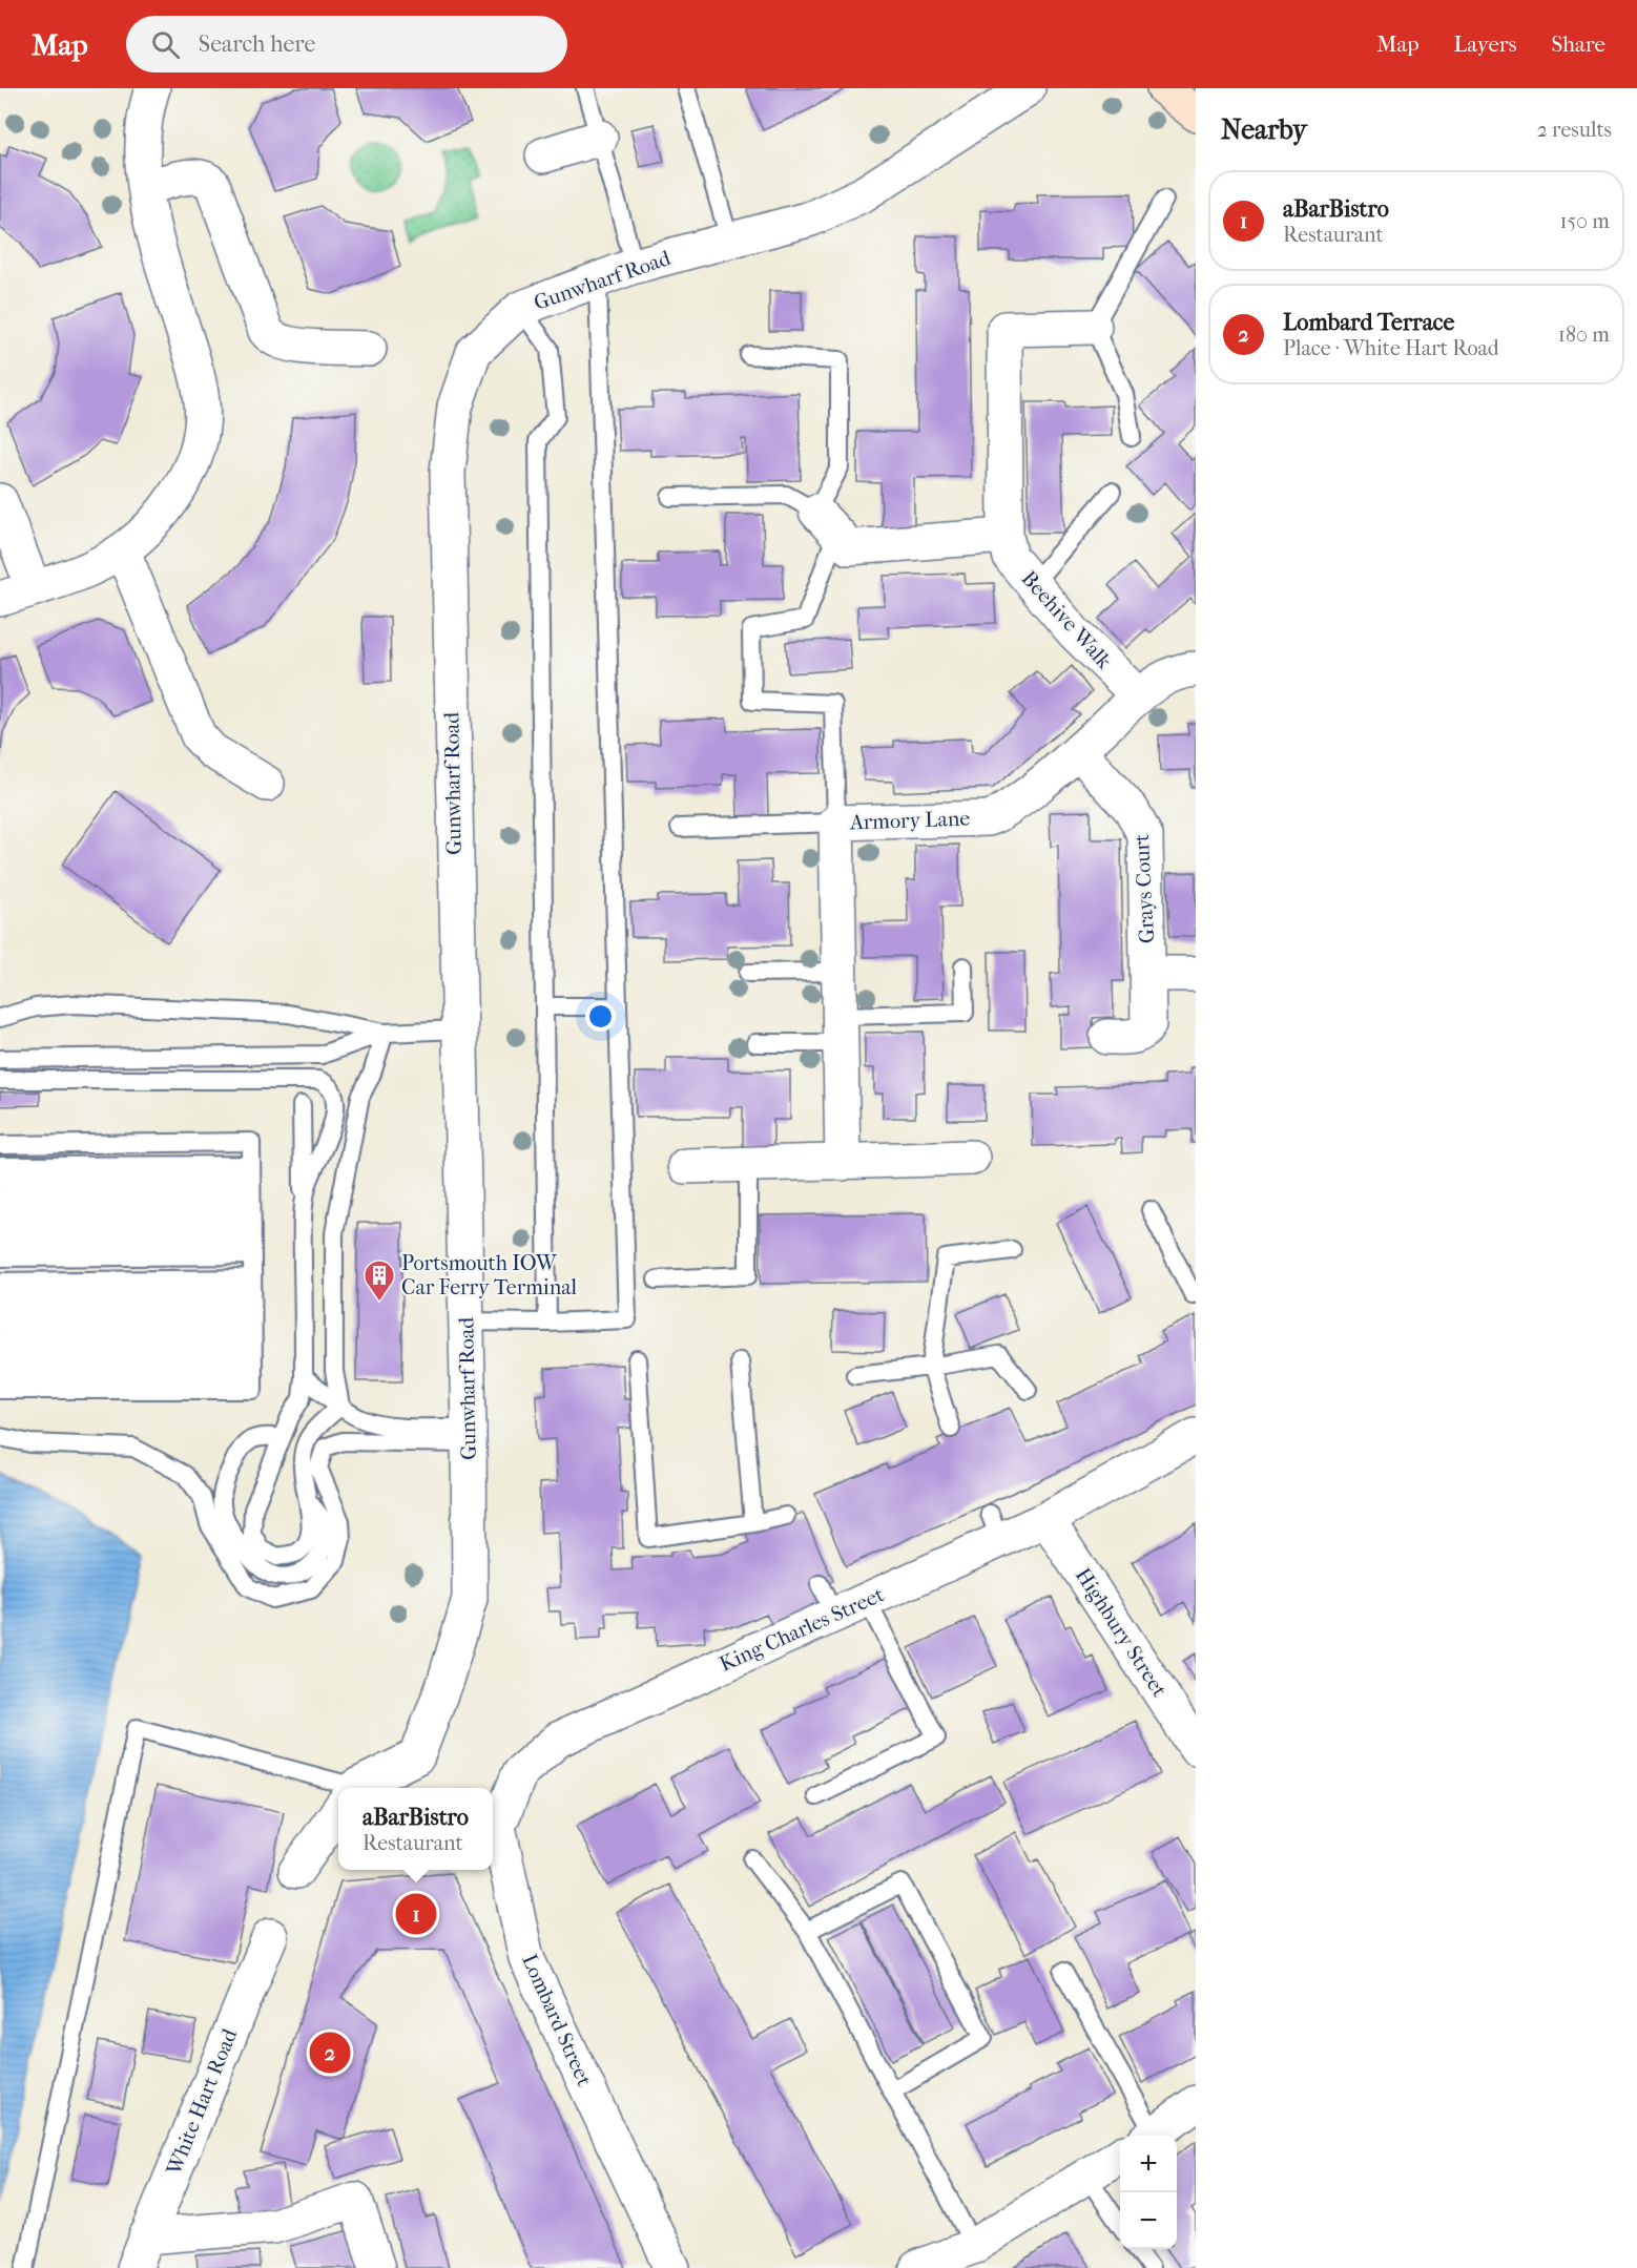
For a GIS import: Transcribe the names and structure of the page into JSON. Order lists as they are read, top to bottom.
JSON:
{
  "streets": {
    "street": [
      "Gunwharf Road",
      "Beehive Walk",
      "Armory Lane",
      "Grays Court",
      "King Charles Street",
      "Highbury Street",
      "Lombard Street",
      "White Hart Road"
    ]
  },
  "crossings": [
    ["Beehive Walk", "Armory Lane"],
    ["Armory Lane", "Grays Court"],
    ["King Charles Street", "Highbury Street"],
    ["King Charles Street", "Lombard Street"]
  ],
  "places": {
    "building": ["Portsmouth IOW Car Ferry Terminal"]
  },
  "page": {
    "header": "Map",
    "search": "Search here",
    "nav": ["Map", "Layers", "Share"],
    "heading": ["Nearby", "2 results"],
    "list": [
      {
        "mark": "1",
        "name": "aBarBistro",
        "note": "Restaurant",
        "value": "150 m"
      },
      {
        "mark": "2",
        "name": "Lombard Terrace",
        "note": "Place · White Hart Road",
        "value": "180 m"
      }
    ],
    "popup": ["aBarBistro", "Restaurant"],
    "pins": ["1", "2"],
    "map_buttons": ["+", "−"]
  }
}
